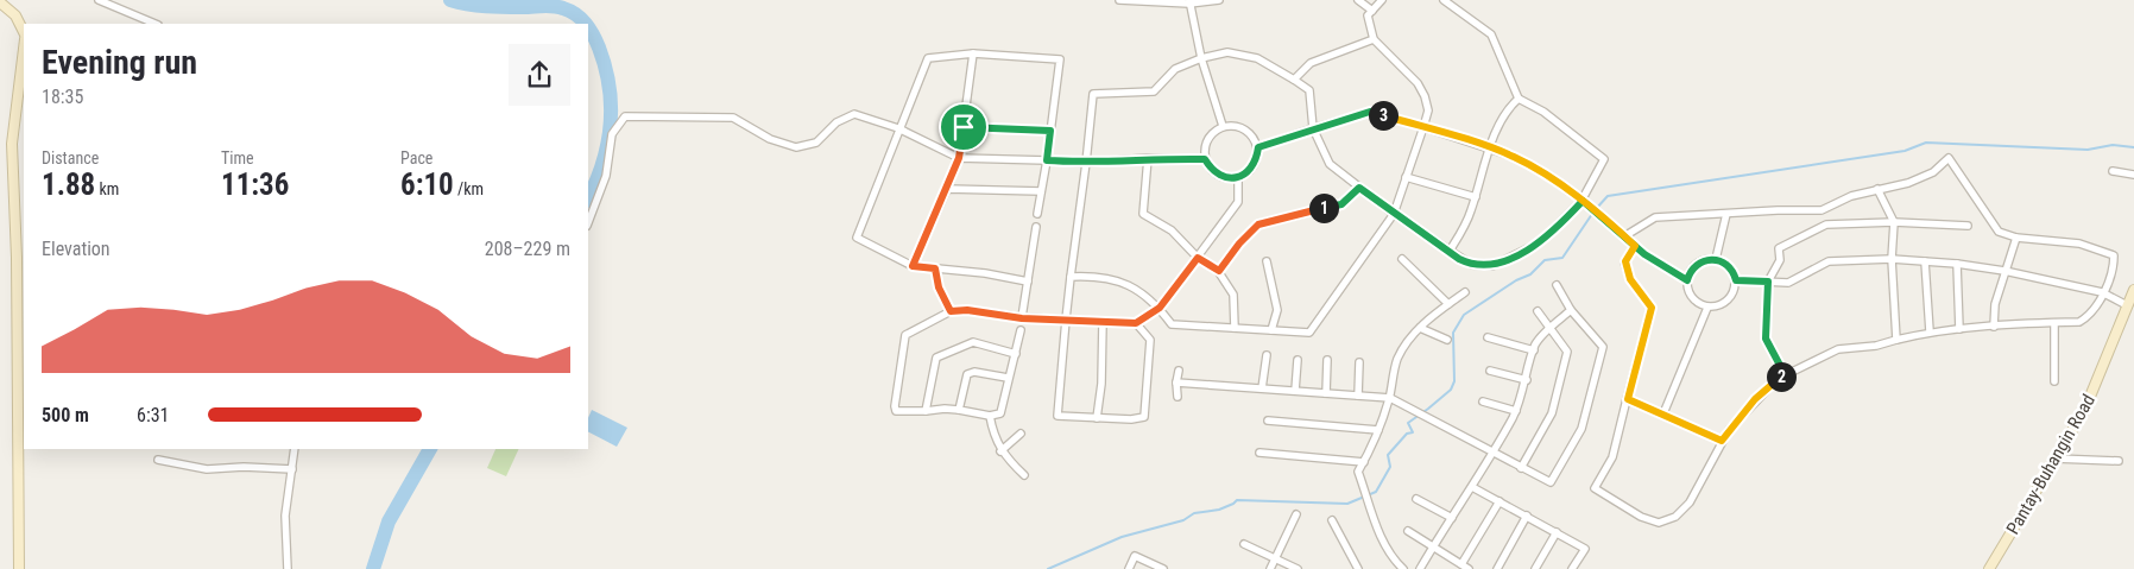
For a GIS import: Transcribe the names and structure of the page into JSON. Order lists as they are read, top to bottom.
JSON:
{
  "streets": {
    "street": ["Pantay-Buhangin Road"]
  },
  "page": {
    "heading": ["Evening run", "18:35"],
    "pins": ["3", "1", "2"],
    "stats": [
      ["Distance", "1.88 km"],
      ["Time", "11:36"],
      ["Pace", "6:10 /km"]
    ],
    "chart": ["Elevation", "208–229 m"],
    "list": [
      {
        "name": "500 m",
        "note": "6:31"
      }
    ]
  }
}
